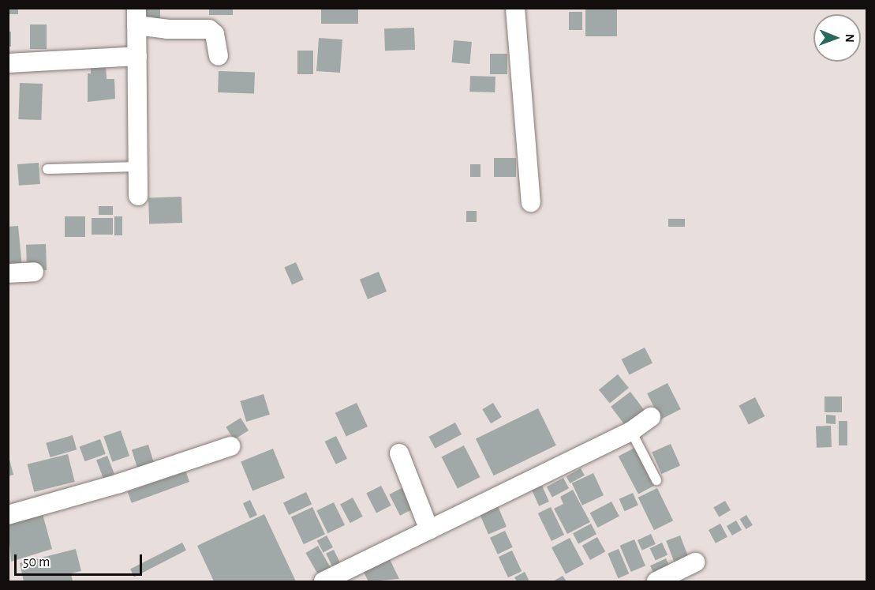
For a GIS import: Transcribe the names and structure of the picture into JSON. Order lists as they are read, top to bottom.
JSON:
{
  "scale_bar": "50 m",
  "north": "right"
}
